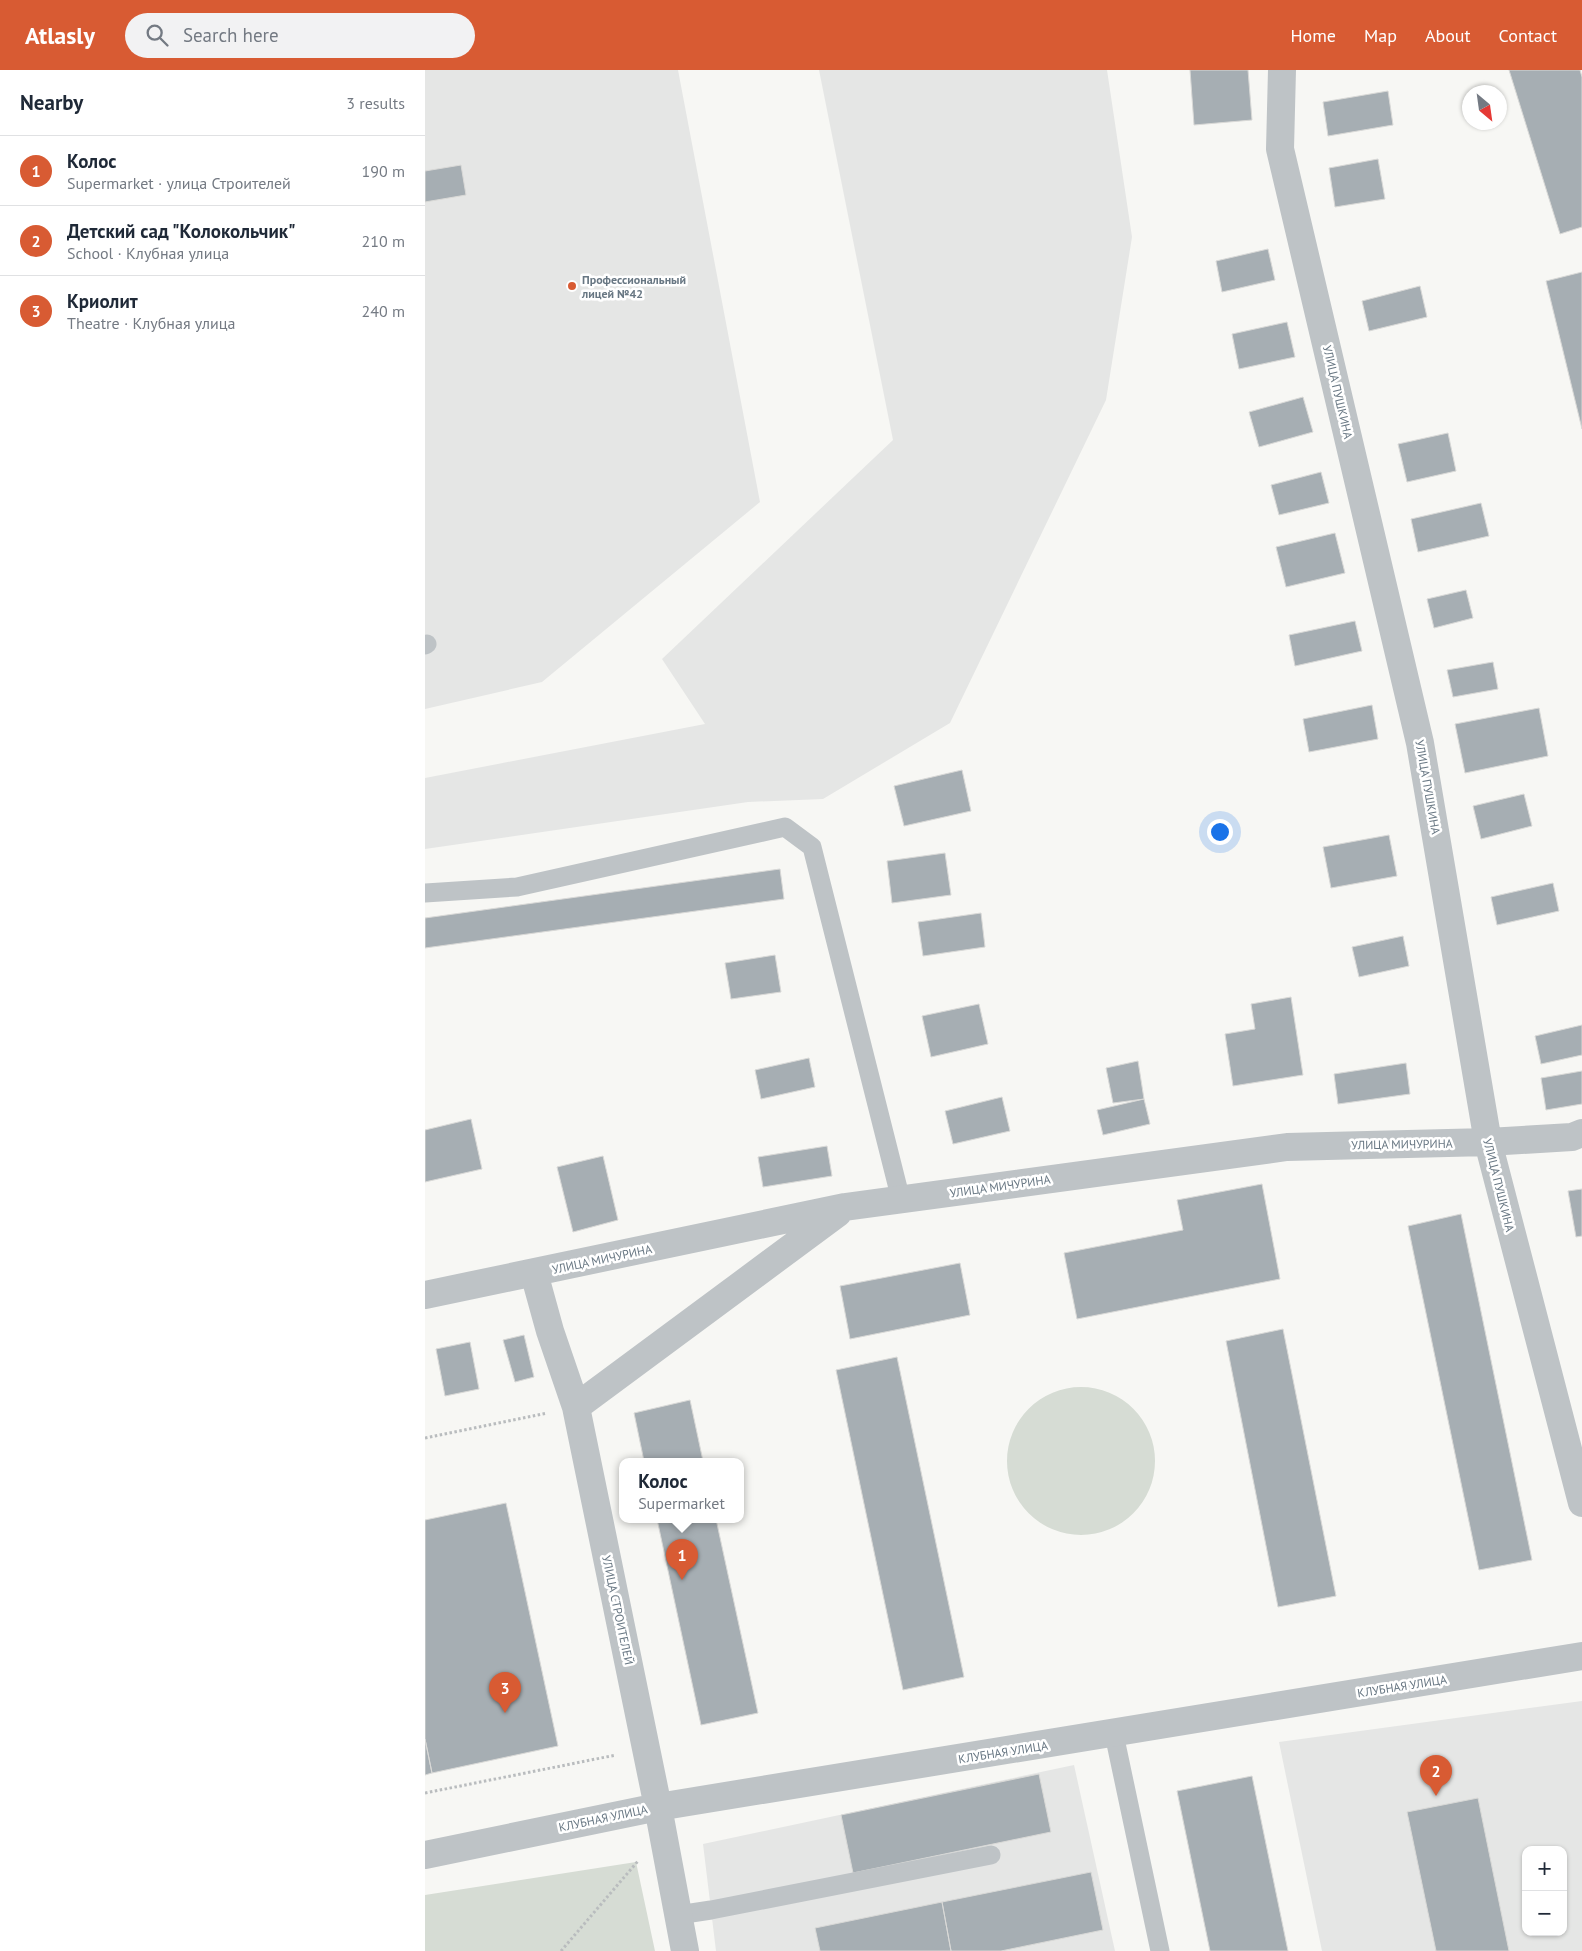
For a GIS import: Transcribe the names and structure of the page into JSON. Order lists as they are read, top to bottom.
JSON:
{
  "streets": {
    "street": [
      "УЛИЦА ПУШКИНА",
      "УЛИЦА МИЧУРИНА",
      "УЛИЦА СТРОИТЕЛЕЙ",
      "КЛУБНАЯ УЛИЦА"
    ]
  },
  "crossings": [
    ["УЛИЦА ПУШКИНА", "УЛИЦА МИЧУРИНА"],
    ["УЛИЦА МИЧУРИНА", "УЛИЦА СТРОИТЕЛЕЙ"],
    ["УЛИЦА СТРОИТЕЛЕЙ", "КЛУБНАЯ УЛИЦА"]
  ],
  "places": ["Профессиональный лицей №42"],
  "north": "bottom right",
  "page": {
    "header": "Atlasly",
    "search": "Search here",
    "nav": [
      "Home",
      "Map",
      "About",
      "Contact"
    ],
    "heading": ["Nearby", "3 results"],
    "list": [
      {
        "mark": "1",
        "name": "Колос",
        "note": "Supermarket · улица Строителей",
        "value": "190 m"
      },
      {
        "mark": "2",
        "name": "Детский сад \"Колокольчик\"",
        "note": "School · Клубная улица",
        "value": "210 m"
      },
      {
        "mark": "3",
        "name": "Криолит",
        "note": "Theatre · Клубная улица",
        "value": "240 m"
      }
    ],
    "popup": ["Колос", "Supermarket"],
    "pins": ["1", "3", "2"],
    "map_buttons": ["+", "−"]
  }
}
